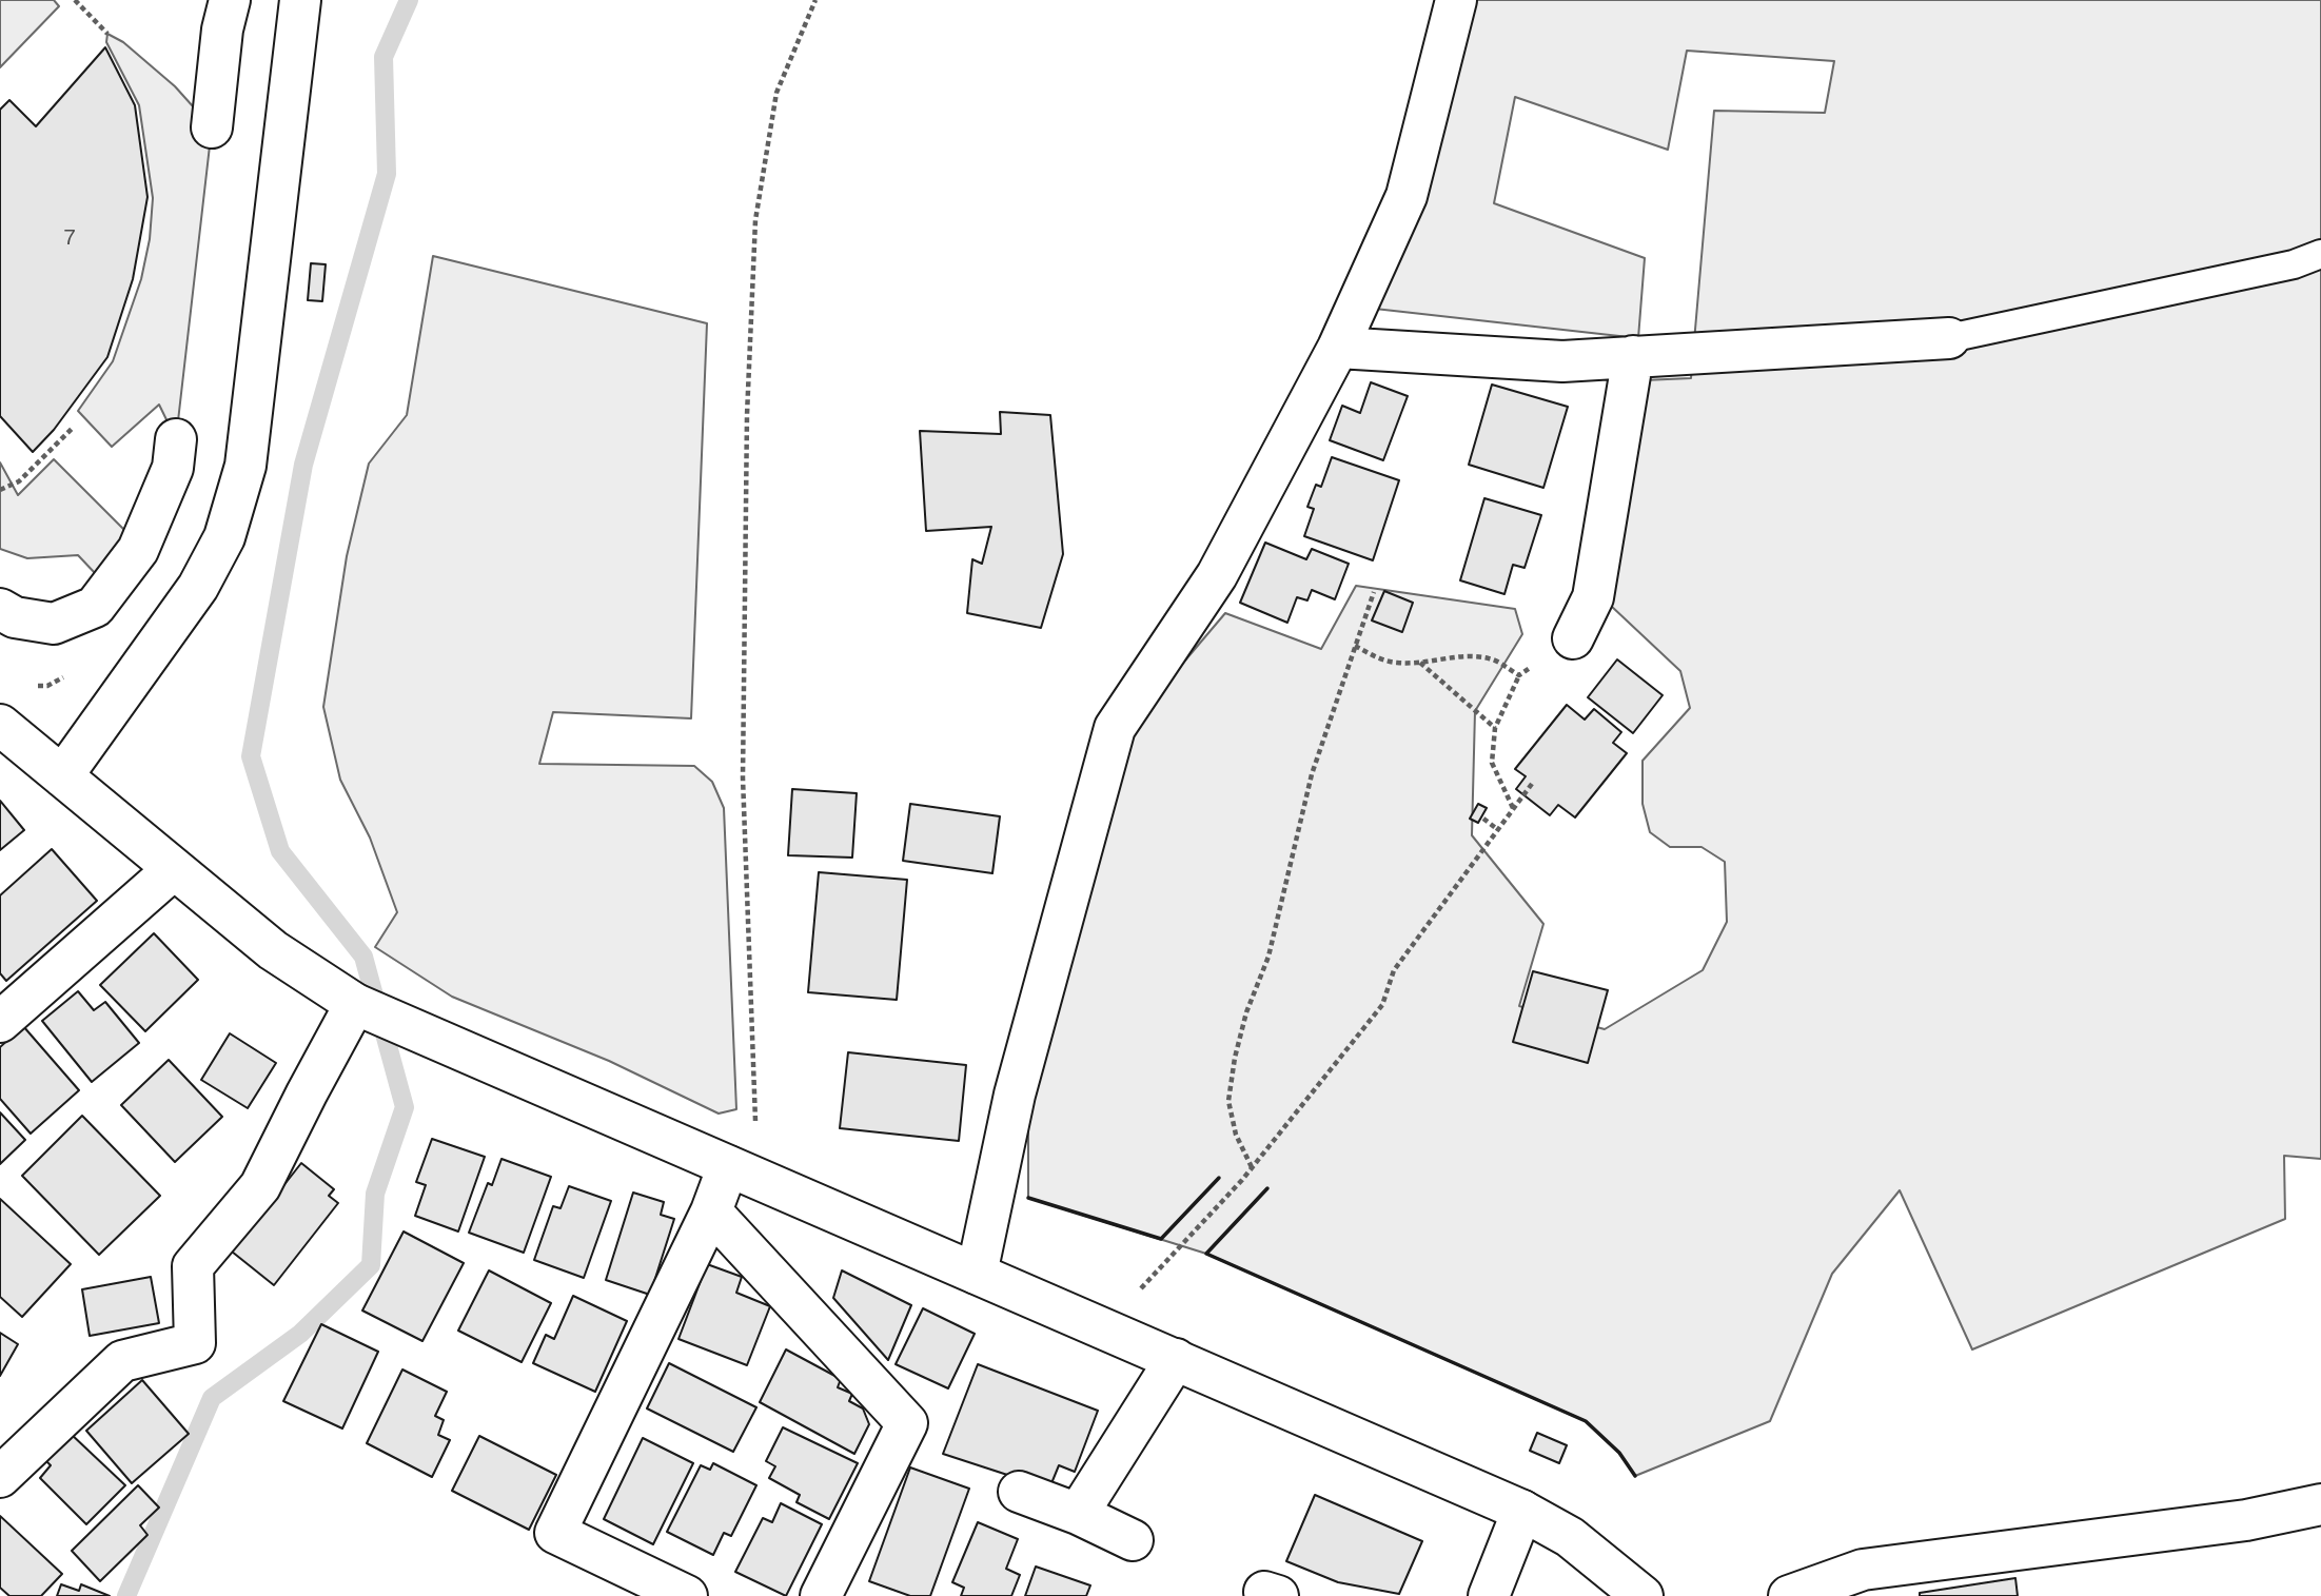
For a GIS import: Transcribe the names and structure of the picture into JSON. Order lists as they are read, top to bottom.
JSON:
{
  "house_numbers": ["7"]
}
